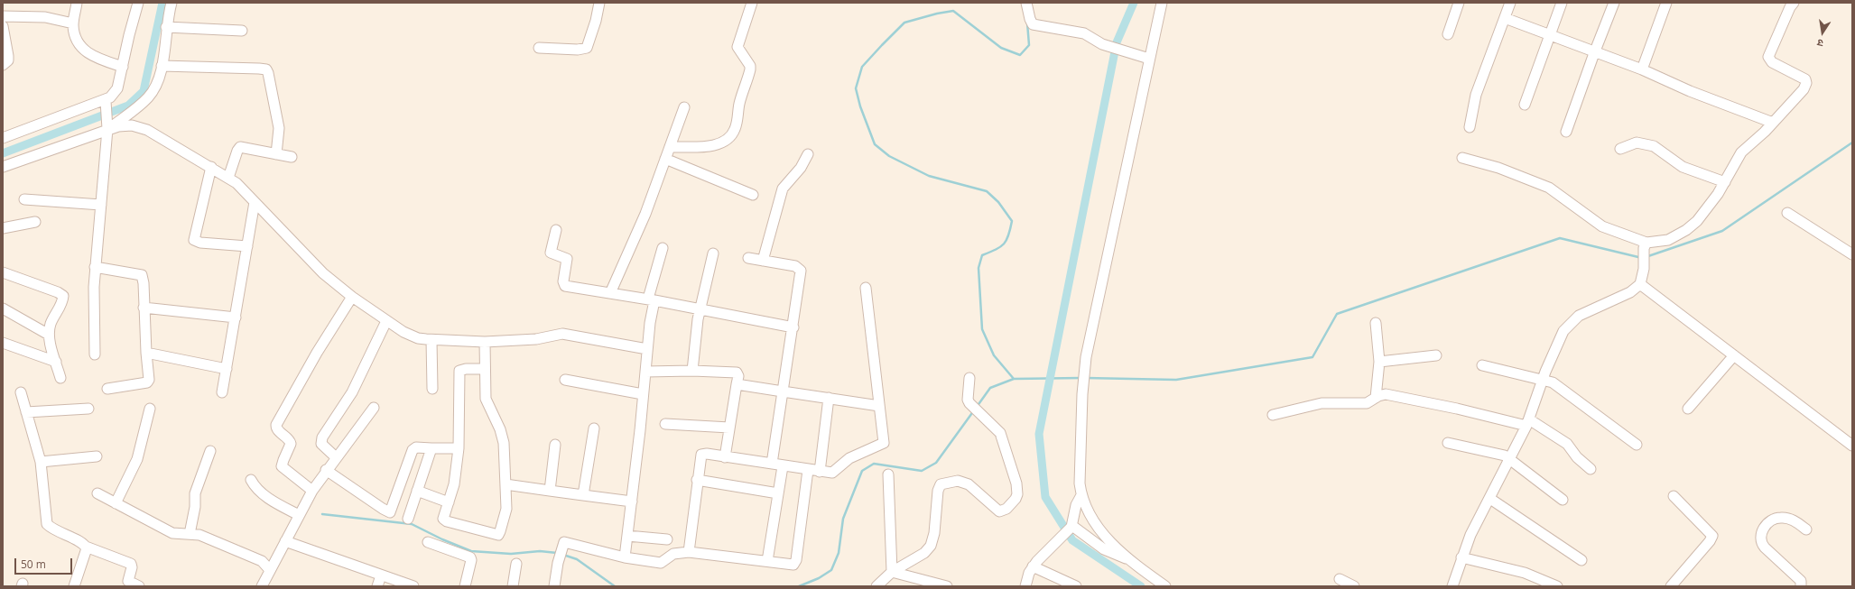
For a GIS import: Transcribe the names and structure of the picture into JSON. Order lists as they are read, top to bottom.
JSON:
{
  "scale_bar": "50 m",
  "north": "bottom"
}
